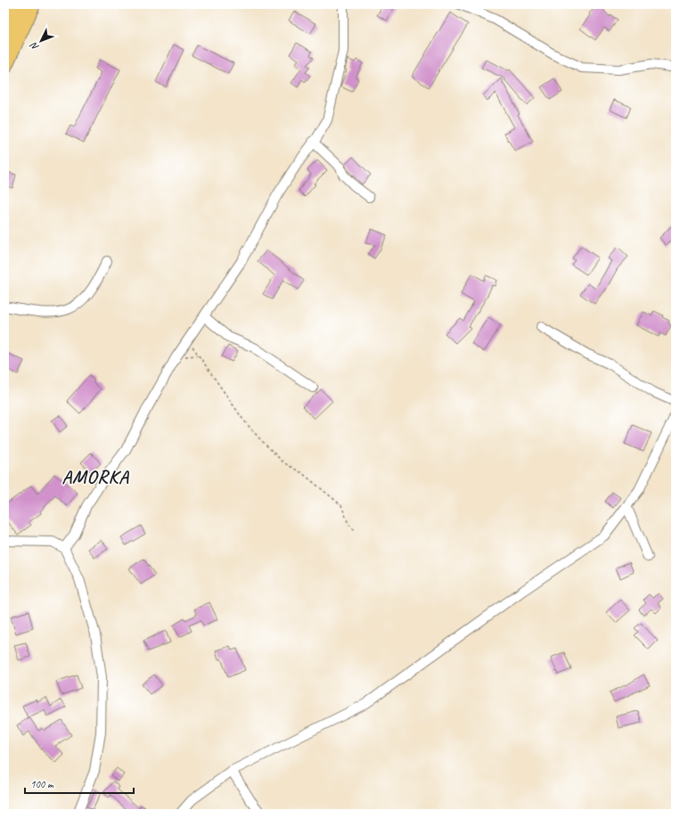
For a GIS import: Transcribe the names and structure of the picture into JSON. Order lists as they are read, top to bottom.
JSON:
{
  "districts": ["AMORKA"],
  "scale_bar": "100 m",
  "north": "bottom left"
}
